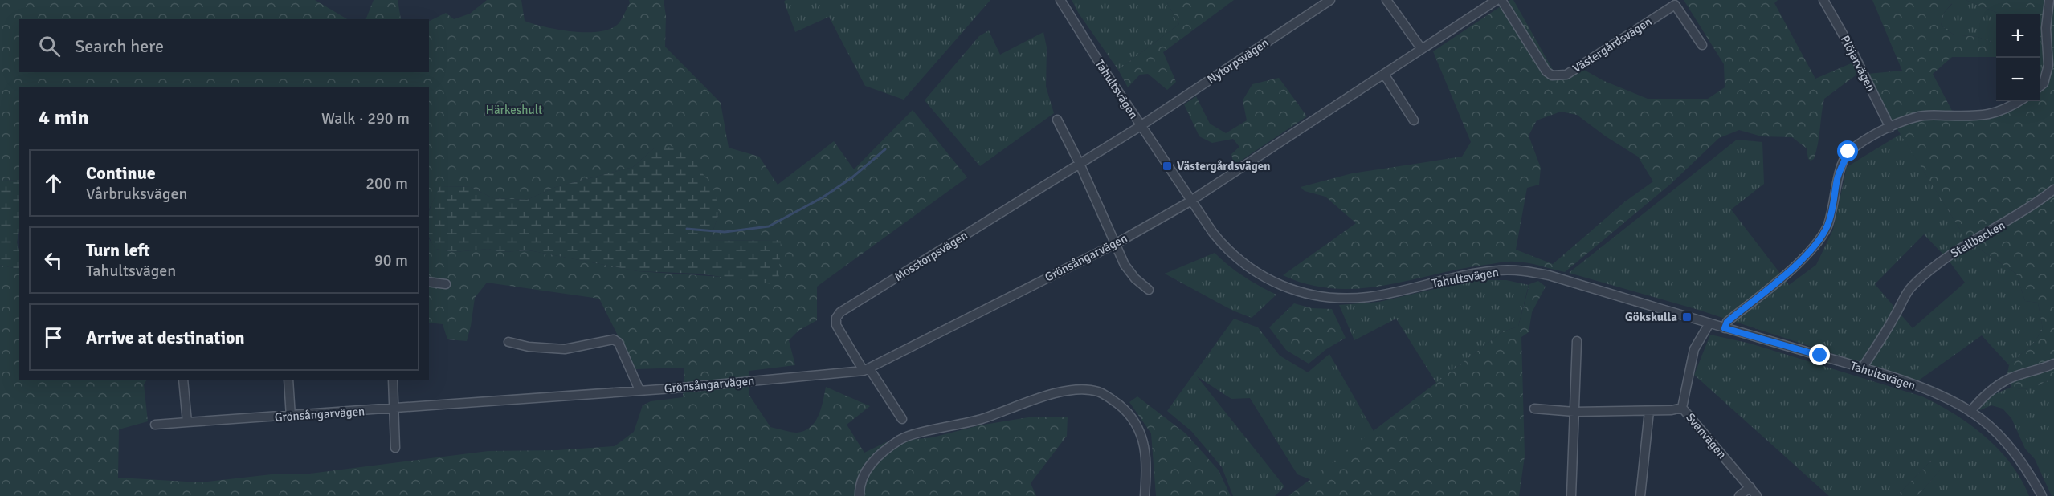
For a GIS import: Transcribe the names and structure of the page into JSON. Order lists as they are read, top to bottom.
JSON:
{
  "streets": {
    "street": [
      "Västergårdsvägen",
      "Nytorpsvägen",
      "Plöjarvägen",
      "Tahultsvägen",
      "Stallbacken",
      "Mosstorpsvägen",
      "Grönsångarvägen",
      "Svanvägen"
    ]
  },
  "crossings": [
    ["Nytorpsvägen", "Tahultsvägen"],
    ["Nytorpsvägen", "Mosstorpsvägen"],
    ["Tahultsvägen", "Stallbacken"],
    ["Tahultsvägen", "Mosstorpsvägen"],
    ["Tahultsvägen", "Grönsångarvägen"],
    ["Tahultsvägen", "Svanvägen"],
    ["Mosstorpsvägen", "Grönsångarvägen"]
  ],
  "parks": ["Härkeshult"],
  "places": {
    "transit": ["Västergårdsvägen", "Gökskulla"]
  },
  "page": {
    "map_buttons": ["+", "−"],
    "search": "Search here",
    "heading": ["4 min", "Walk · 290 m"],
    "list": [
      ["Continue", "Vårbruksvägen", "200 m"],
      ["Turn left", "Tahultsvägen", "90 m"],
      "Arrive at destination"
    ]
  }
}
